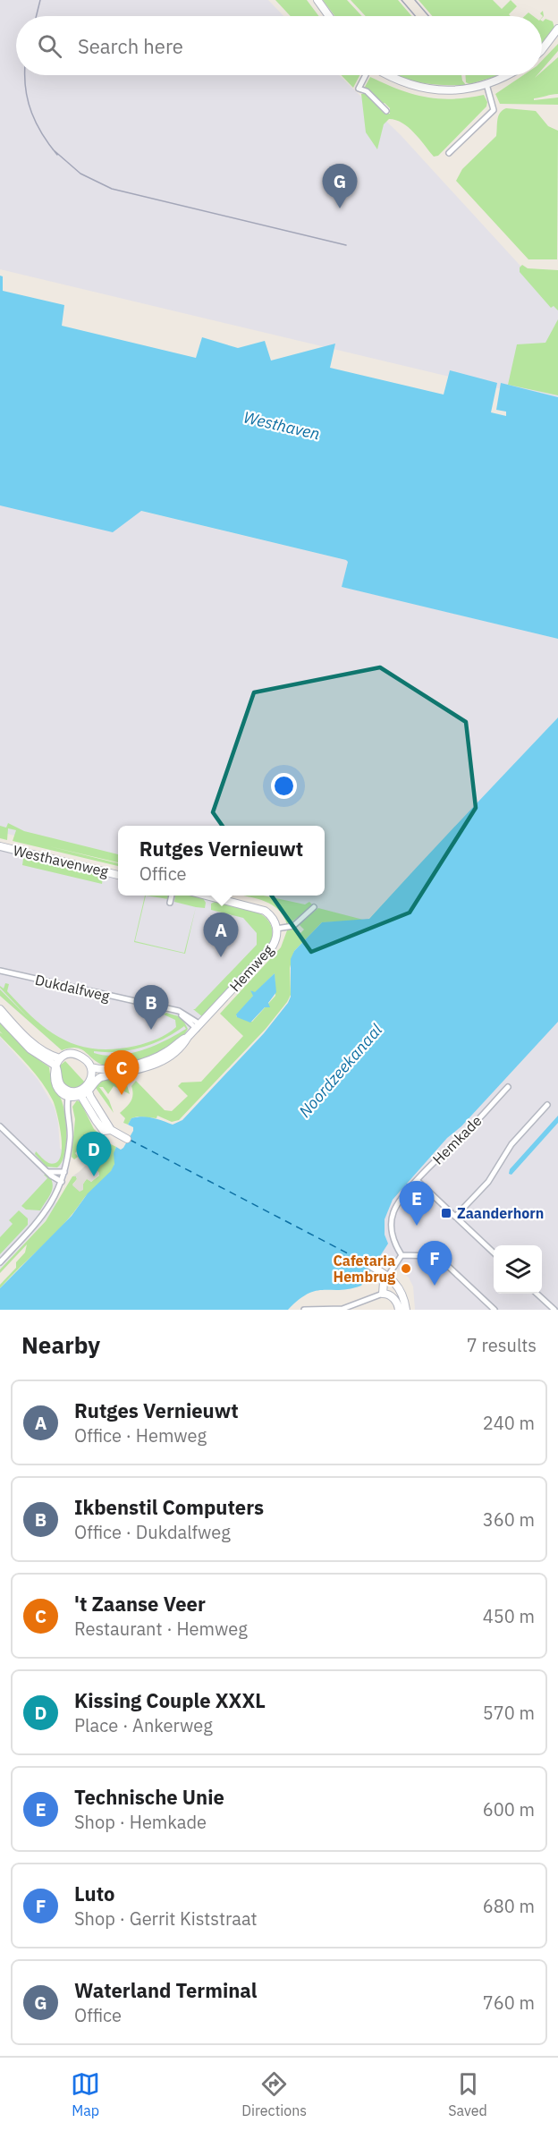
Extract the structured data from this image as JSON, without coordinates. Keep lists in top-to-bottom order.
{
  "streets": {
    "street": [
      "Westhavenweg",
      "Hemweg",
      "Dukdalfweg",
      "Hemkade"
    ]
  },
  "crossings": [
    ["Hemweg", "Dukdalfweg"]
  ],
  "water": ["Westhaven", "Noordzeekanaal"],
  "places": {
    "transit": ["Zaanderhorn"],
    "other": ["Cafetaria Hembrug"]
  },
  "page": {
    "search": "Search here",
    "pins": [
      "G",
      "A",
      "B",
      "C",
      "D",
      "E",
      "F"
    ],
    "popup": ["Rutges Vernieuwt", "Office"],
    "heading": ["Nearby", "7 results"],
    "list": [
      {
        "mark": "A",
        "name": "Rutges Vernieuwt",
        "note": "Office · Hemweg",
        "value": "240 m"
      },
      {
        "mark": "B",
        "name": "Ikbenstil Computers",
        "note": "Office · Dukdalfweg",
        "value": "360 m"
      },
      {
        "mark": "C",
        "name": "'t Zaanse Veer",
        "note": "Restaurant · Hemweg",
        "value": "450 m"
      },
      {
        "mark": "D",
        "name": "Kissing Couple XXXL",
        "note": "Place · Ankerweg",
        "value": "570 m"
      },
      {
        "mark": "E",
        "name": "Technische Unie",
        "note": "Shop · Hemkade",
        "value": "600 m"
      },
      {
        "mark": "F",
        "name": "Luto",
        "note": "Shop · Gerrit Kiststraat",
        "value": "680 m"
      },
      {
        "mark": "G",
        "name": "Waterland Terminal",
        "note": "Office",
        "value": "760 m"
      }
    ],
    "nav": ["Map", "Directions", "Saved"]
  }
}
